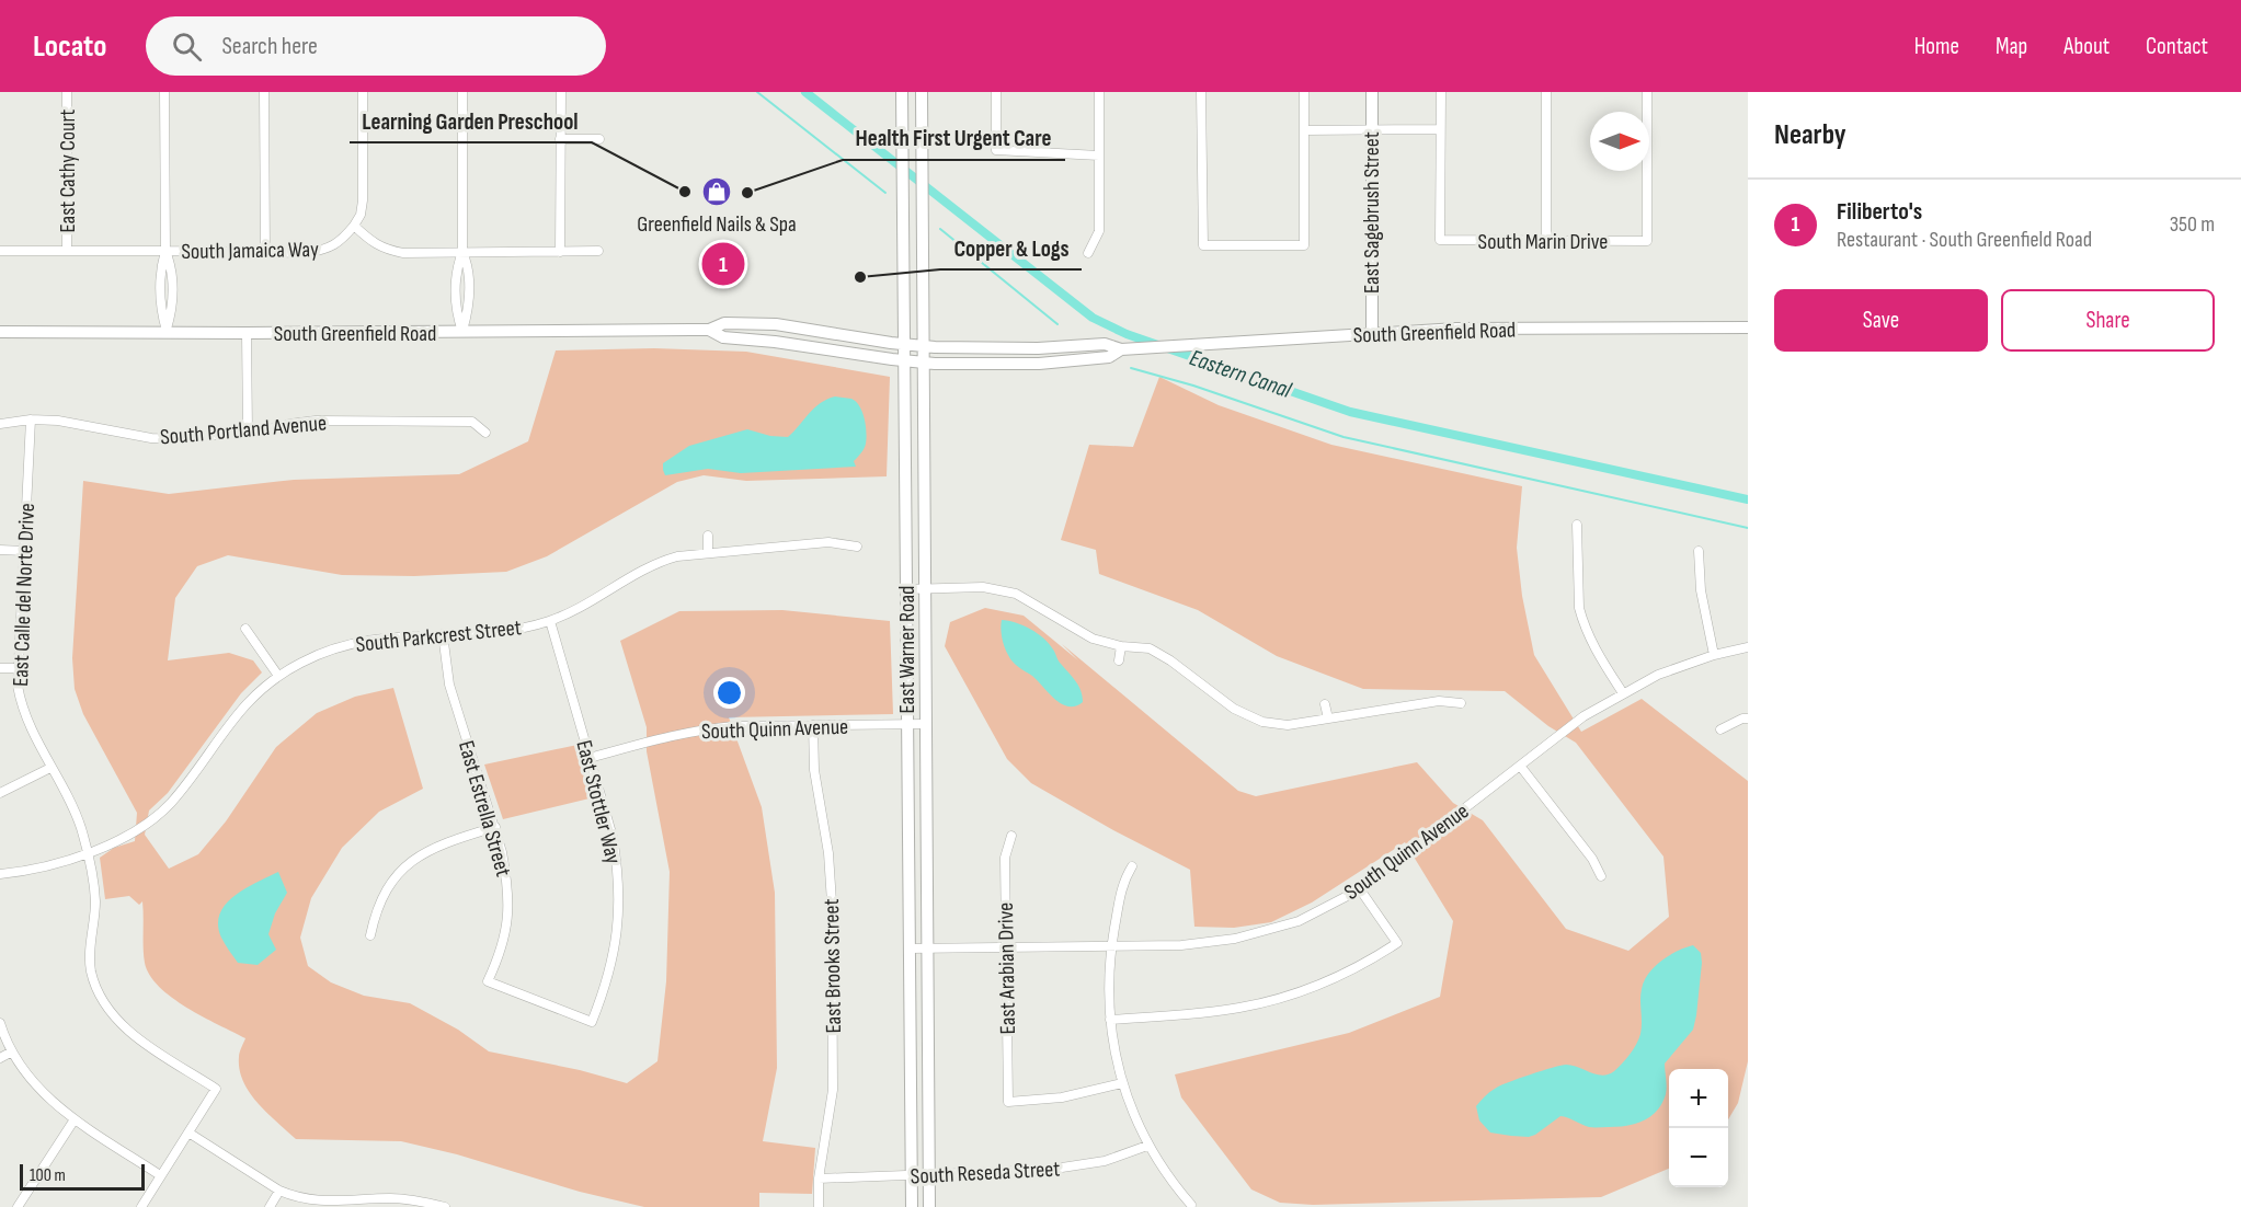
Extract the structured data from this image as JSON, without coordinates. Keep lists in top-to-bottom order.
{
  "streets": {
    "main road": ["East Sagebrush Street", "South Greenfield Road", "East Warner Road"],
    "street": [
      "East Cathy Court",
      "South Marin Drive",
      "South Jamaica Way",
      "South Portland Avenue",
      "East Calle del Norte Drive",
      "South Parkcrest Street",
      "South Quinn Avenue",
      "East Stottler Way",
      "East Estrella Street",
      "East Brooks Street",
      "East Arabian Drive",
      "South Reseda Street"
    ]
  },
  "crossings": [
    ["East Cathy Court", "South Jamaica Way"],
    ["East Sagebrush Street", "South Greenfield Road"],
    ["South Greenfield Road", "East Warner Road"],
    ["South Portland Avenue", "East Calle del Norte Drive"],
    ["East Calle del Norte Drive", "South Parkcrest Street"],
    ["South Parkcrest Street", "East Stottler Way"],
    ["South Parkcrest Street", "East Estrella Street"],
    ["East Warner Road", "South Quinn Avenue"],
    ["East Warner Road", "South Reseda Street"],
    ["South Quinn Avenue", "East Stottler Way"],
    ["South Quinn Avenue", "East Brooks Street"],
    ["South Quinn Avenue", "East Arabian Drive"],
    ["East Stottler Way", "East Estrella Street"],
    ["East Brooks Street", "South Reseda Street"]
  ],
  "water": ["Eastern Canal"],
  "places": {
    "other": ["Learning Garden Preschool", "Health First Urgent Care", "Copper & Logs"],
    "shop": ["Greenfield Nails & Spa"]
  },
  "scale_bar": "100 m",
  "north": "right",
  "page": {
    "header": "Locato",
    "search": "Search here",
    "nav": [
      "Home",
      "Map",
      "About",
      "Contact"
    ],
    "heading": "Nearby",
    "list": [
      {
        "mark": "1",
        "name": "Filiberto's",
        "note": "Restaurant · South Greenfield Road",
        "value": "350 m"
      }
    ],
    "pins": "1",
    "buttons": ["Save", "Share"],
    "map_buttons": ["+", "−"],
    "scale": "100 m"
  }
}
